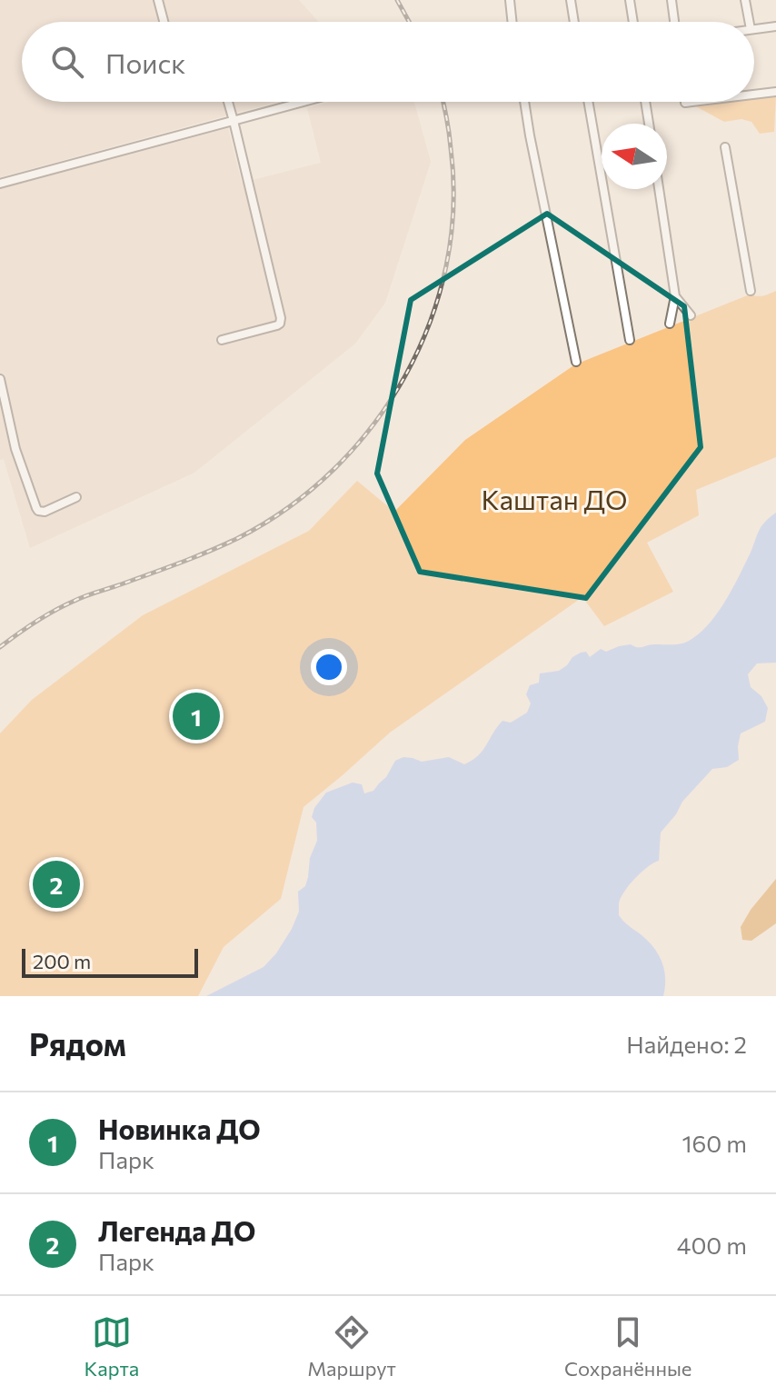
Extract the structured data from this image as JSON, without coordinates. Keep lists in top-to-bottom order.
{
  "parks": ["Каштан ДО"],
  "scale_bar": "200 m",
  "north": "left",
  "page": {
    "search": "Поиск",
    "pins": ["1", "2"],
    "scale": "200 m",
    "heading": ["Рядом", "Найдено: 2"],
    "list": [
      {
        "mark": "1",
        "name": "Новинка ДО",
        "note": "Парк",
        "value": "160 m"
      },
      {
        "mark": "2",
        "name": "Легенда ДО",
        "note": "Парк",
        "value": "400 m"
      }
    ],
    "nav": ["Карта", "Маршрут", "Сохранённые"]
  }
}
